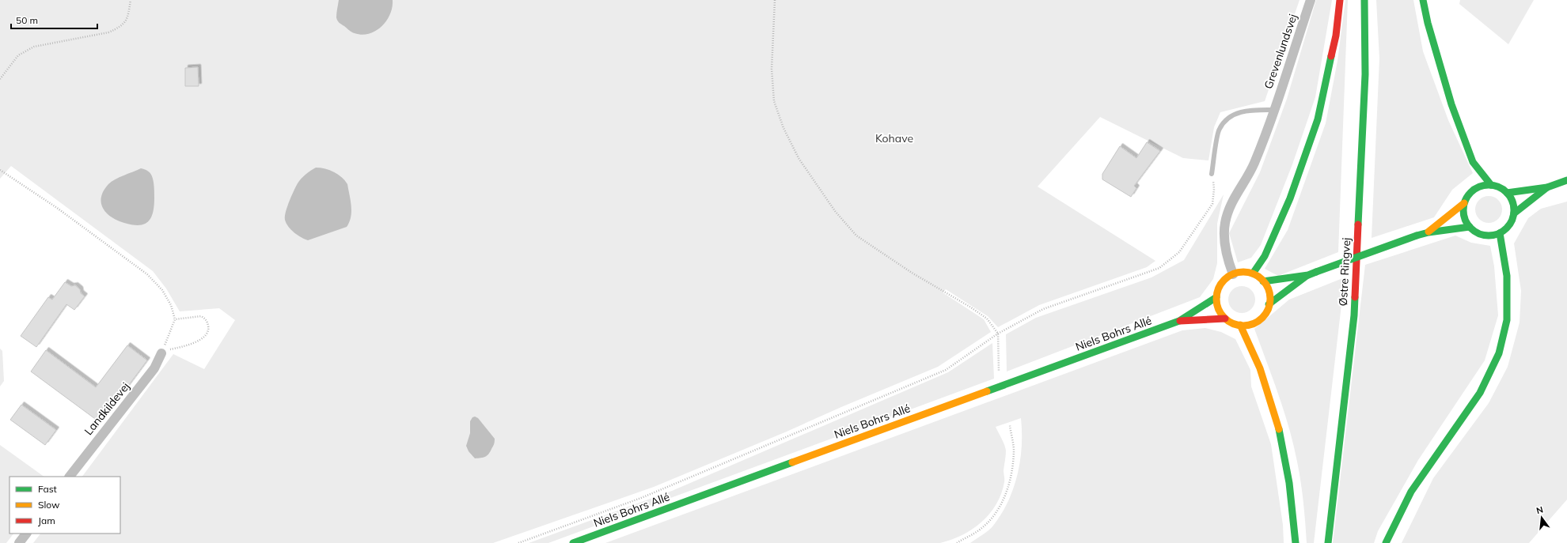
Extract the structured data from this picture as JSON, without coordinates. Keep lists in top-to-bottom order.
{
  "streets": {
    "street": [
      "Grevenlundsvej",
      "Østre Ringvej",
      "Niels Bohrs Allé",
      "Landkildevej"
    ]
  },
  "crossings": [
    ["Grevenlundsvej", "Niels Bohrs Allé"]
  ],
  "parks": ["Kohave"],
  "legend": ["Fast", "Slow", "Jam"],
  "scale_bar": "50 m",
  "north": "top"
}
